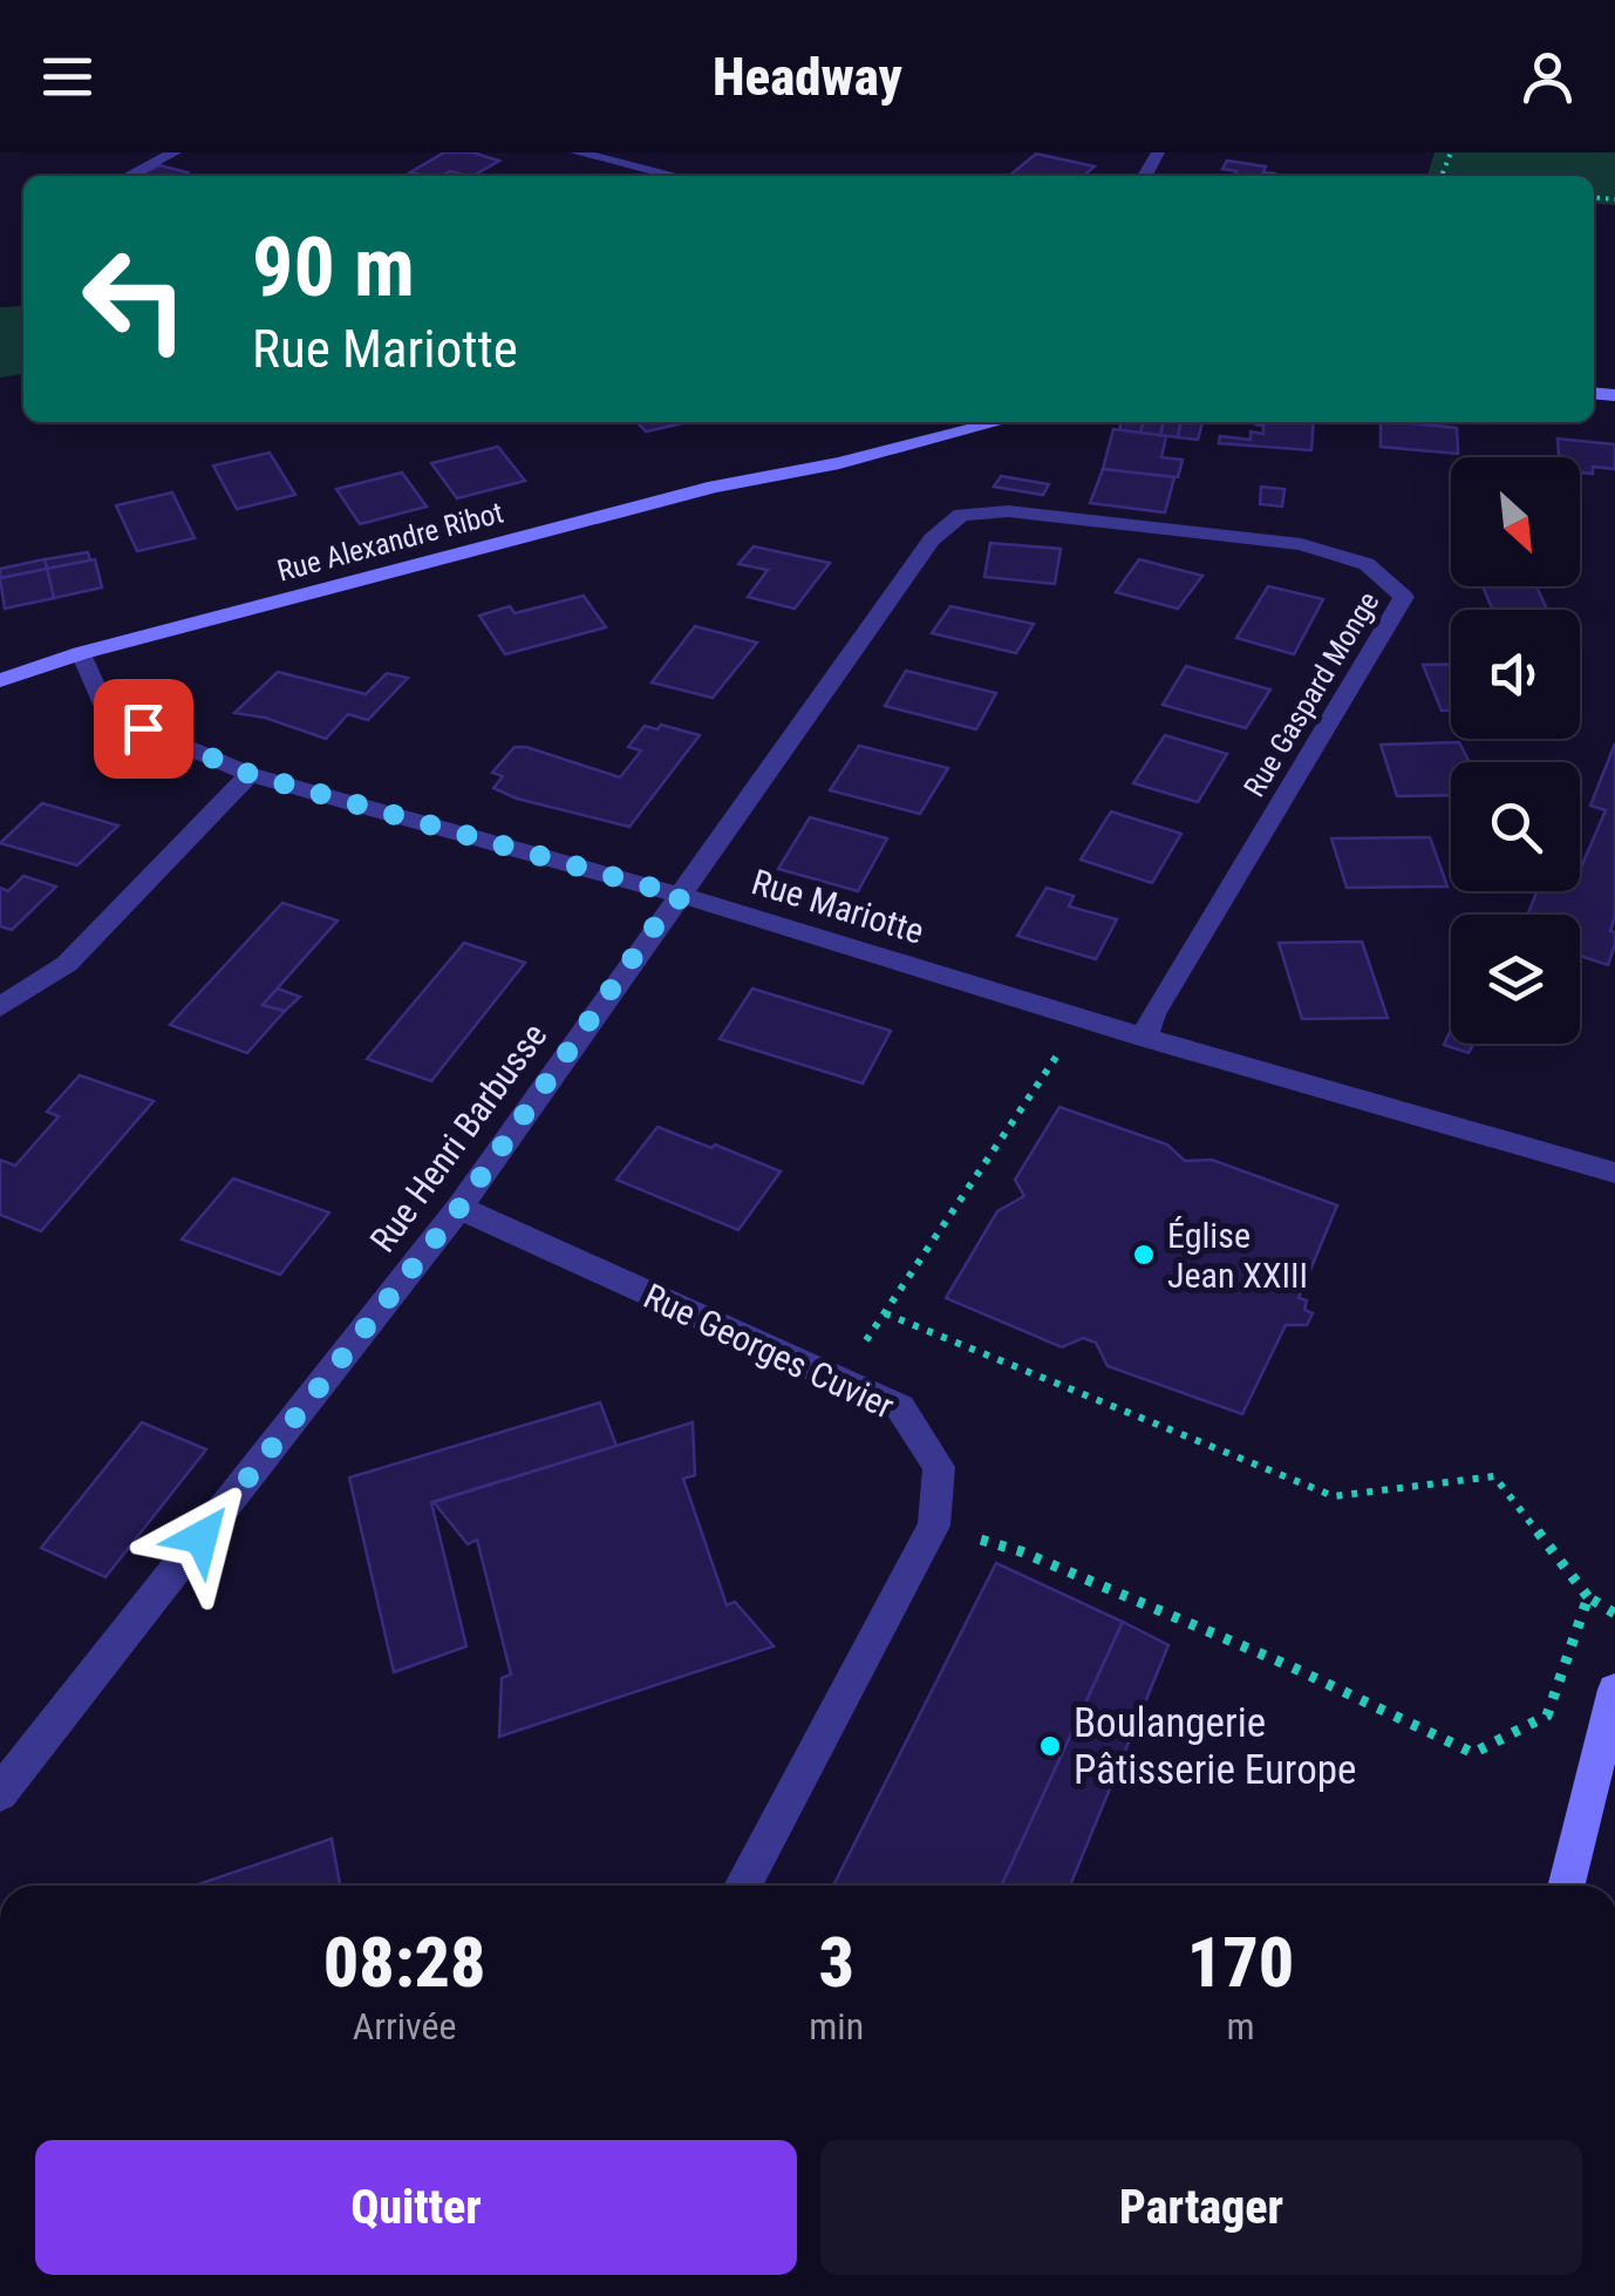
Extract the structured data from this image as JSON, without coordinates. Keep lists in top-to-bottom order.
{
  "streets": {
    "main road": ["Rue Alexandre Ribot"],
    "street": [
      "Rue Gaspard Monge",
      "Rue Mariotte",
      "Rue Henri Barbusse",
      "Rue Georges Cuvier"
    ]
  },
  "crossings": [
    ["Rue Alexandre Ribot", "Rue Mariotte"],
    ["Rue Gaspard Monge", "Rue Mariotte"],
    ["Rue Gaspard Monge", "Rue Henri Barbusse"],
    ["Rue Mariotte", "Rue Henri Barbusse"],
    ["Rue Henri Barbusse", "Rue Georges Cuvier"]
  ],
  "places": ["Église Jean XXIII", "Boulangerie Pâtisserie Europe"],
  "north": "bottom right",
  "page": {
    "header": "Headway",
    "turn": ["90 m", "Rue Mariotte"],
    "eta": [
      "08:28",
      "Arrivée",
      "3",
      "min",
      "170",
      "m"
    ],
    "buttons": ["Quitter", "Partager"]
  }
}
